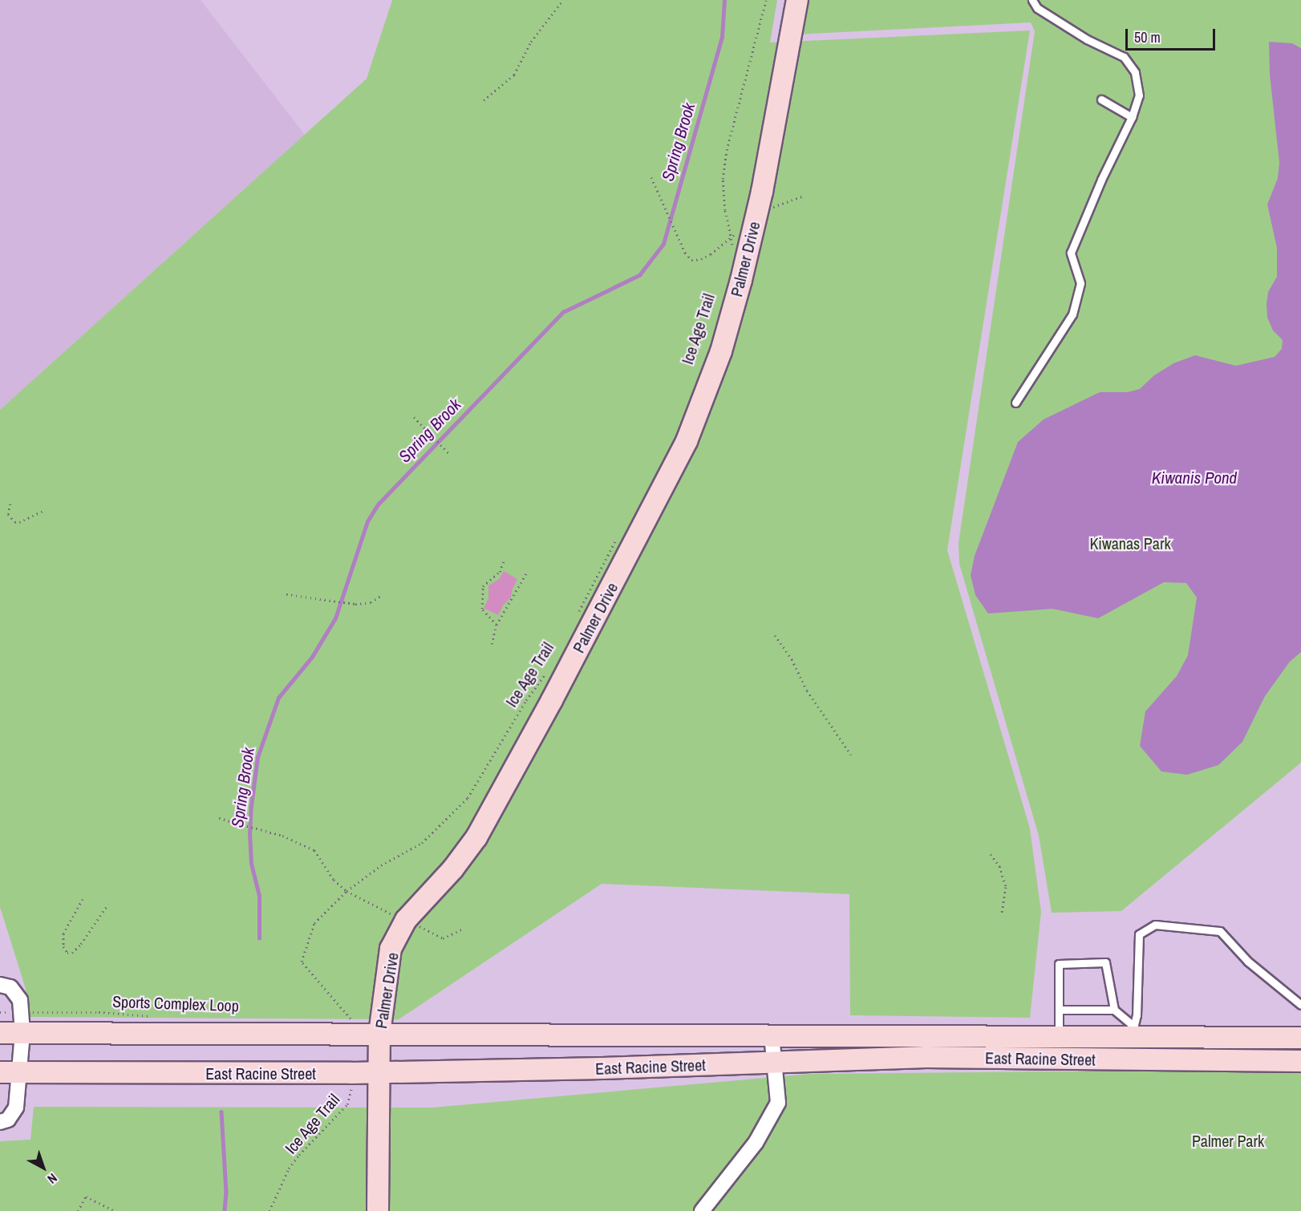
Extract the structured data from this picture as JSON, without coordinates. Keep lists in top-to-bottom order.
{
  "streets": {
    "main road": ["Palmer Drive", "East Racine Street"],
    "path": ["Ice Age Trail", "Sports Complex Loop"]
  },
  "crossings": [
    ["Palmer Drive", "East Racine Street"],
    ["Ice Age Trail", "East Racine Street"]
  ],
  "water": ["Spring Brook", "Kiwanis Pond"],
  "parks": ["Kiwanas Park", "Palmer Park"],
  "scale_bar": "50 m",
  "north": "bottom right"
}
